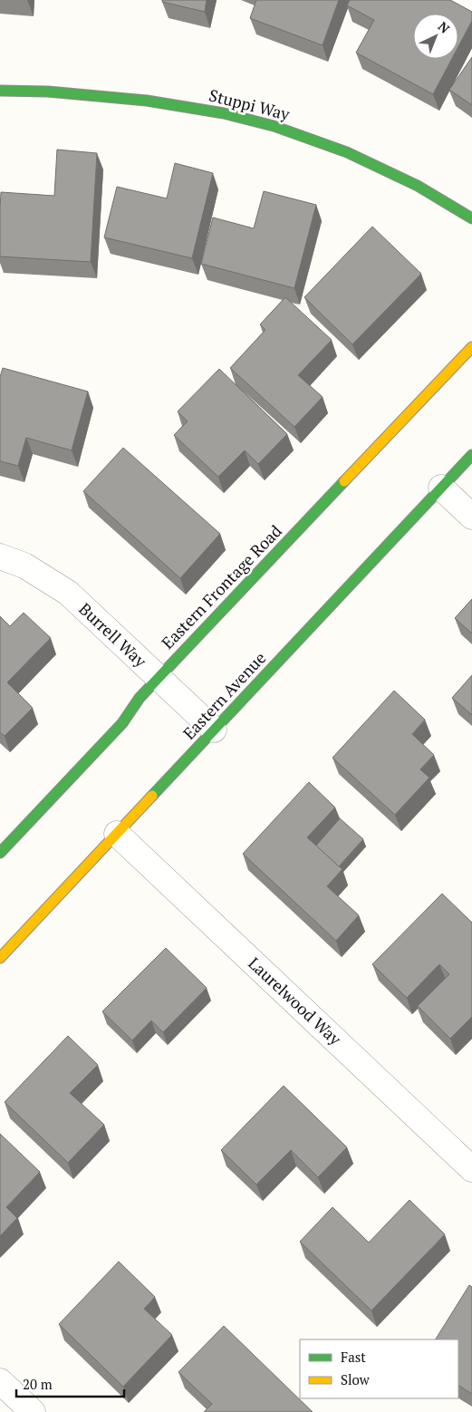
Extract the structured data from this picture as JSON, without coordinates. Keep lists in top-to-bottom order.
{
  "streets": {
    "street": [
      "Stuppi Way",
      "Eastern Frontage Road",
      "Burrell Way",
      "Eastern Avenue",
      "Laurelwood Way"
    ]
  },
  "crossings": [
    ["Eastern Frontage Road", "Burrell Way"],
    ["Burrell Way", "Eastern Avenue"],
    ["Eastern Avenue", "Laurelwood Way"]
  ],
  "legend": ["Fast", "Slow"],
  "scale_bar": "20 m",
  "north": "top right"
}
